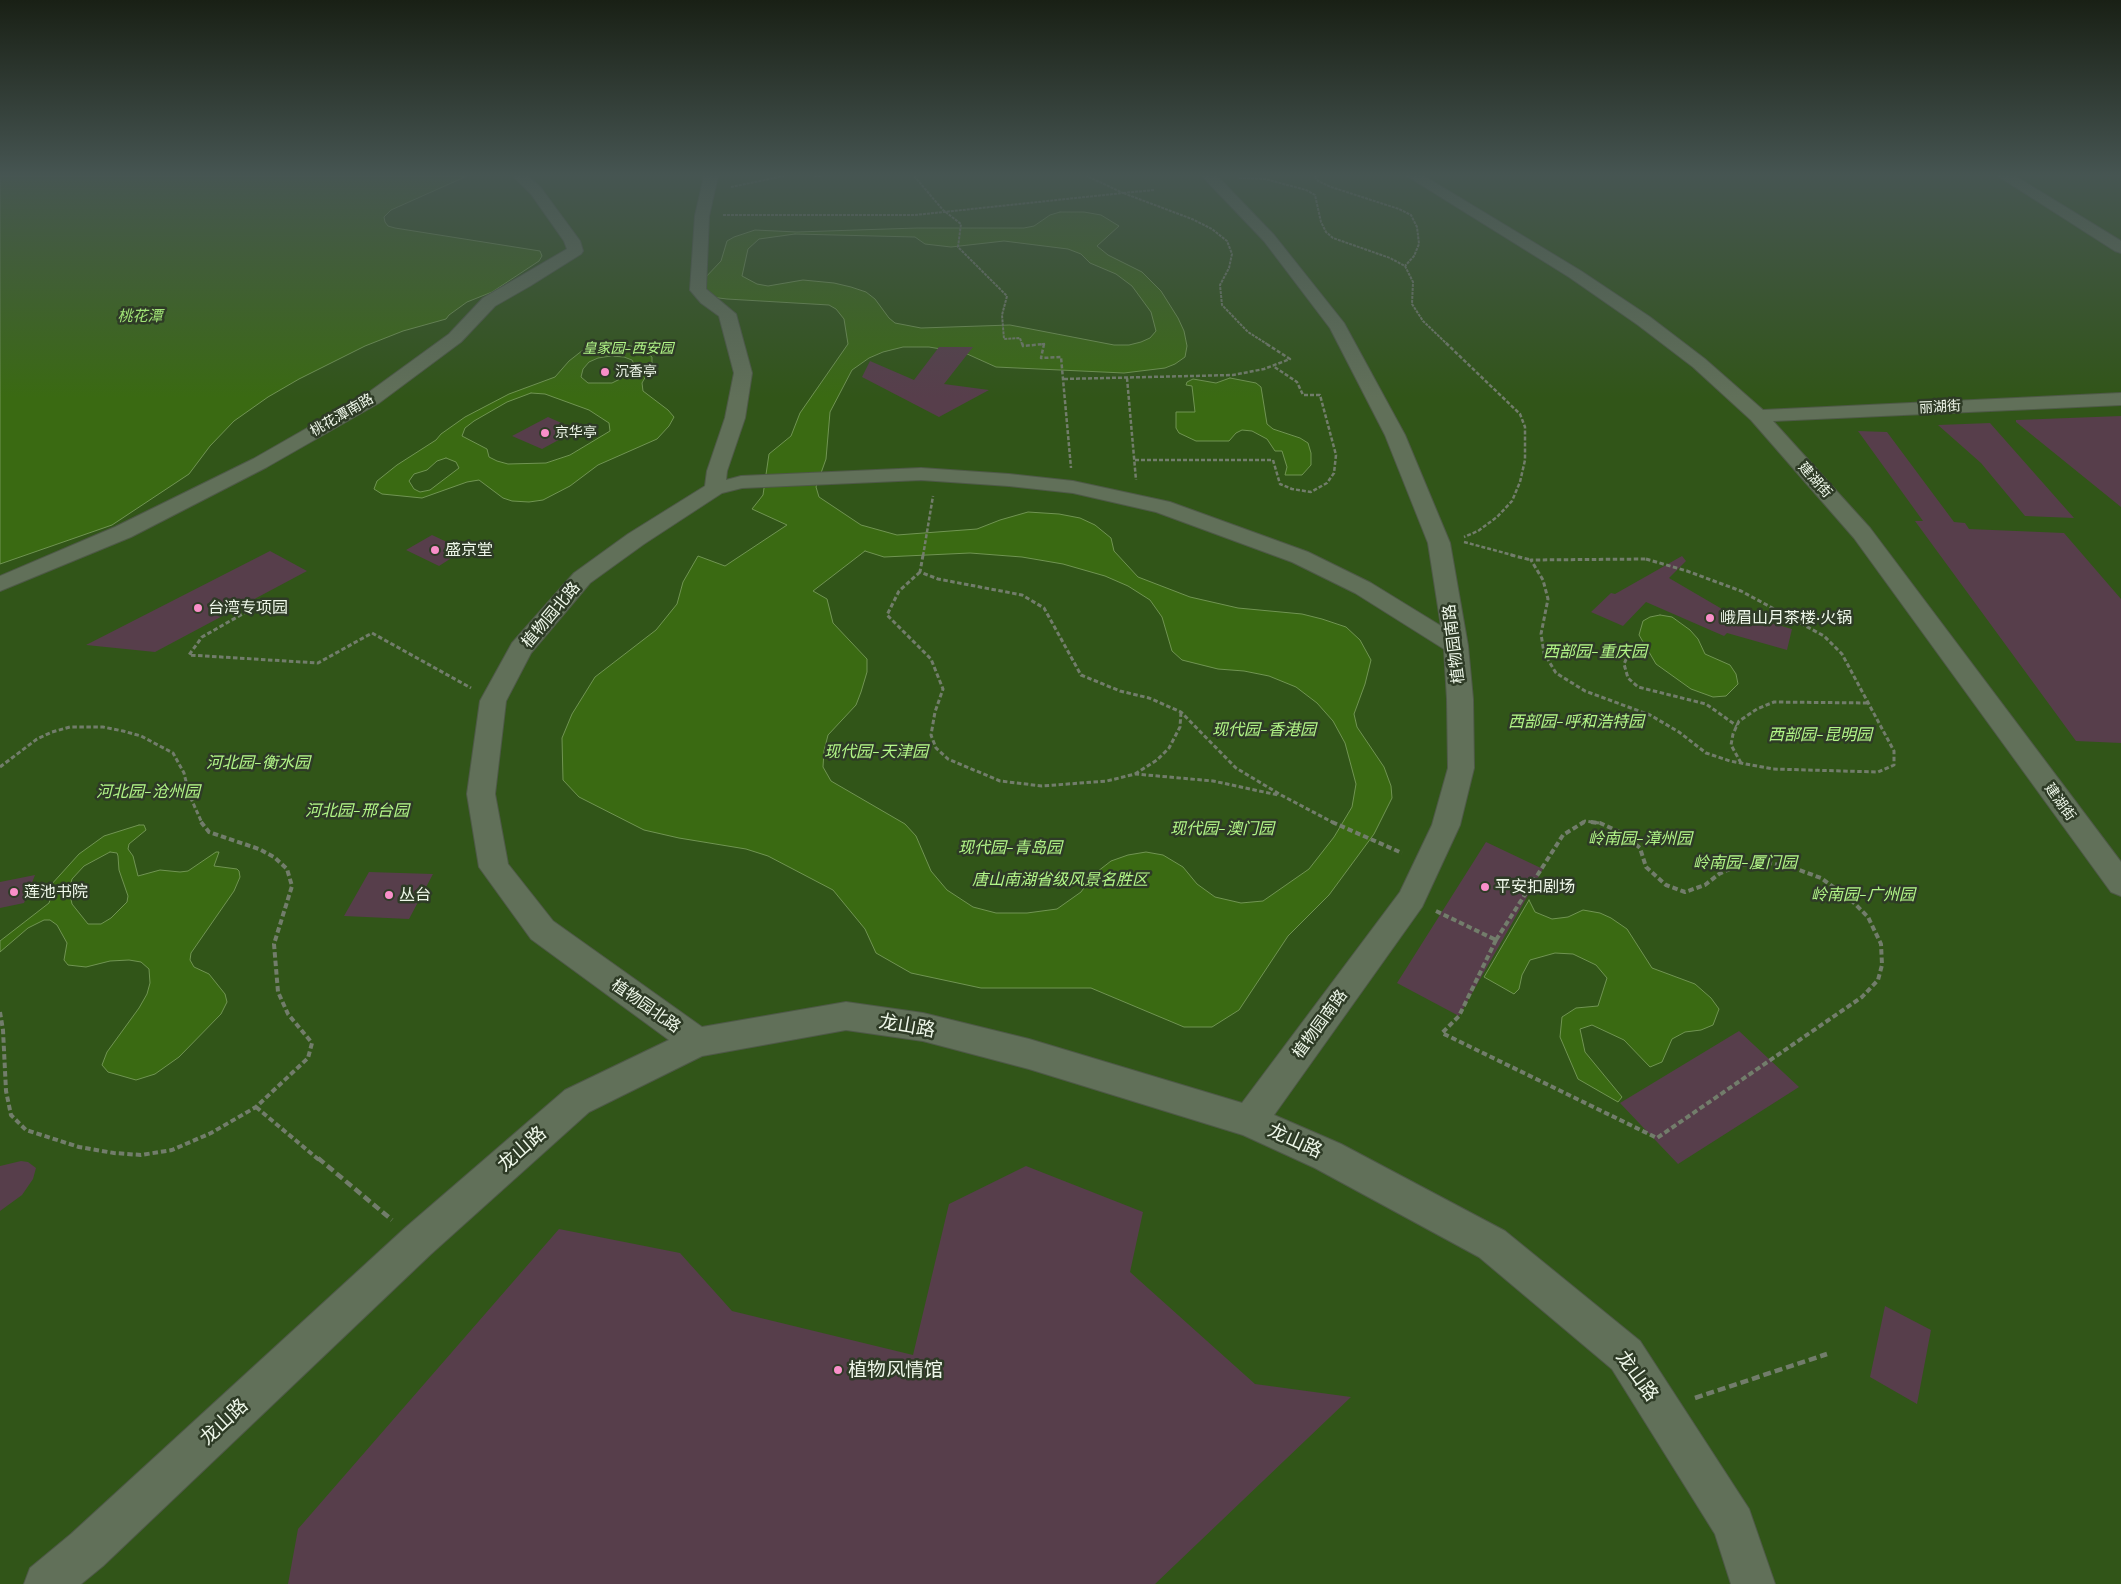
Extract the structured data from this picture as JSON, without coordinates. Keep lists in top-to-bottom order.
{
  "streets": {
    "street": [
      "丽湖街",
      "桃花潭南路",
      "建湖街",
      "植物园北路",
      "植物园南路",
      "龙山路"
    ]
  },
  "crossings": [
    ["丽湖街", "建湖街"],
    ["植物园北路", "植物园南路"],
    ["植物园北路", "龙山路"],
    ["植物园南路", "龙山路"]
  ],
  "water": ["桃花潭"],
  "parks": [
    "皇家园-西安园",
    "西部园-重庆园",
    "西部园-呼和浩特园",
    "现代园-香港园",
    "西部园-昆明园",
    "现代园-天津园",
    "河北园-衡水园",
    "河北园-沧州园",
    "河北园-邢台园",
    "现代园-澳门园",
    "岭南园-漳州园",
    "现代园-青岛园",
    "岭南园-厦门园",
    "唐山南湖省级风景名胜区",
    "岭南园-广州园"
  ],
  "places": [
    "沉香亭",
    "京华亭",
    "盛京堂",
    "台湾专项园",
    "峨眉山月茶楼·火锅",
    "平安扣剧场",
    "莲池书院",
    "丛台",
    "植物风情馆"
  ]
}
